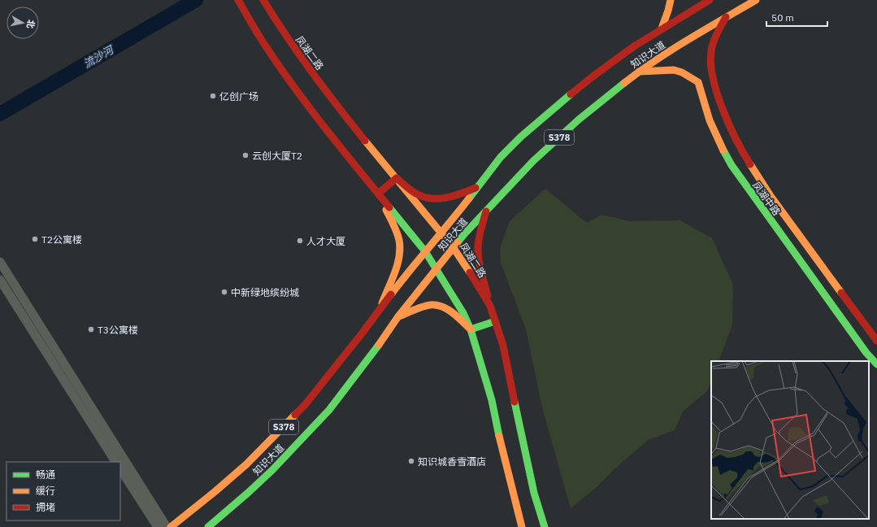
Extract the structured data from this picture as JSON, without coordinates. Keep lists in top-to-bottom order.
{
  "streets": {
    "street": [
      "凤湖二路",
      "知识大道",
      "S378",
      "凤湖中路"
    ]
  },
  "crossings": [
    ["凤湖二路", "知识大道"],
    ["知识大道", "凤湖中路"]
  ],
  "water": ["流沙河"],
  "places": [
    "亿创广场",
    "云创大厦T2",
    "T2公寓楼",
    "人才大厦",
    "中新绿地缤纷城",
    "T3公寓楼",
    "知识城香雪酒店"
  ],
  "legend": ["畅通", "缓行", "拥堵"],
  "scale_bar": "50 m",
  "north": "right"
}
